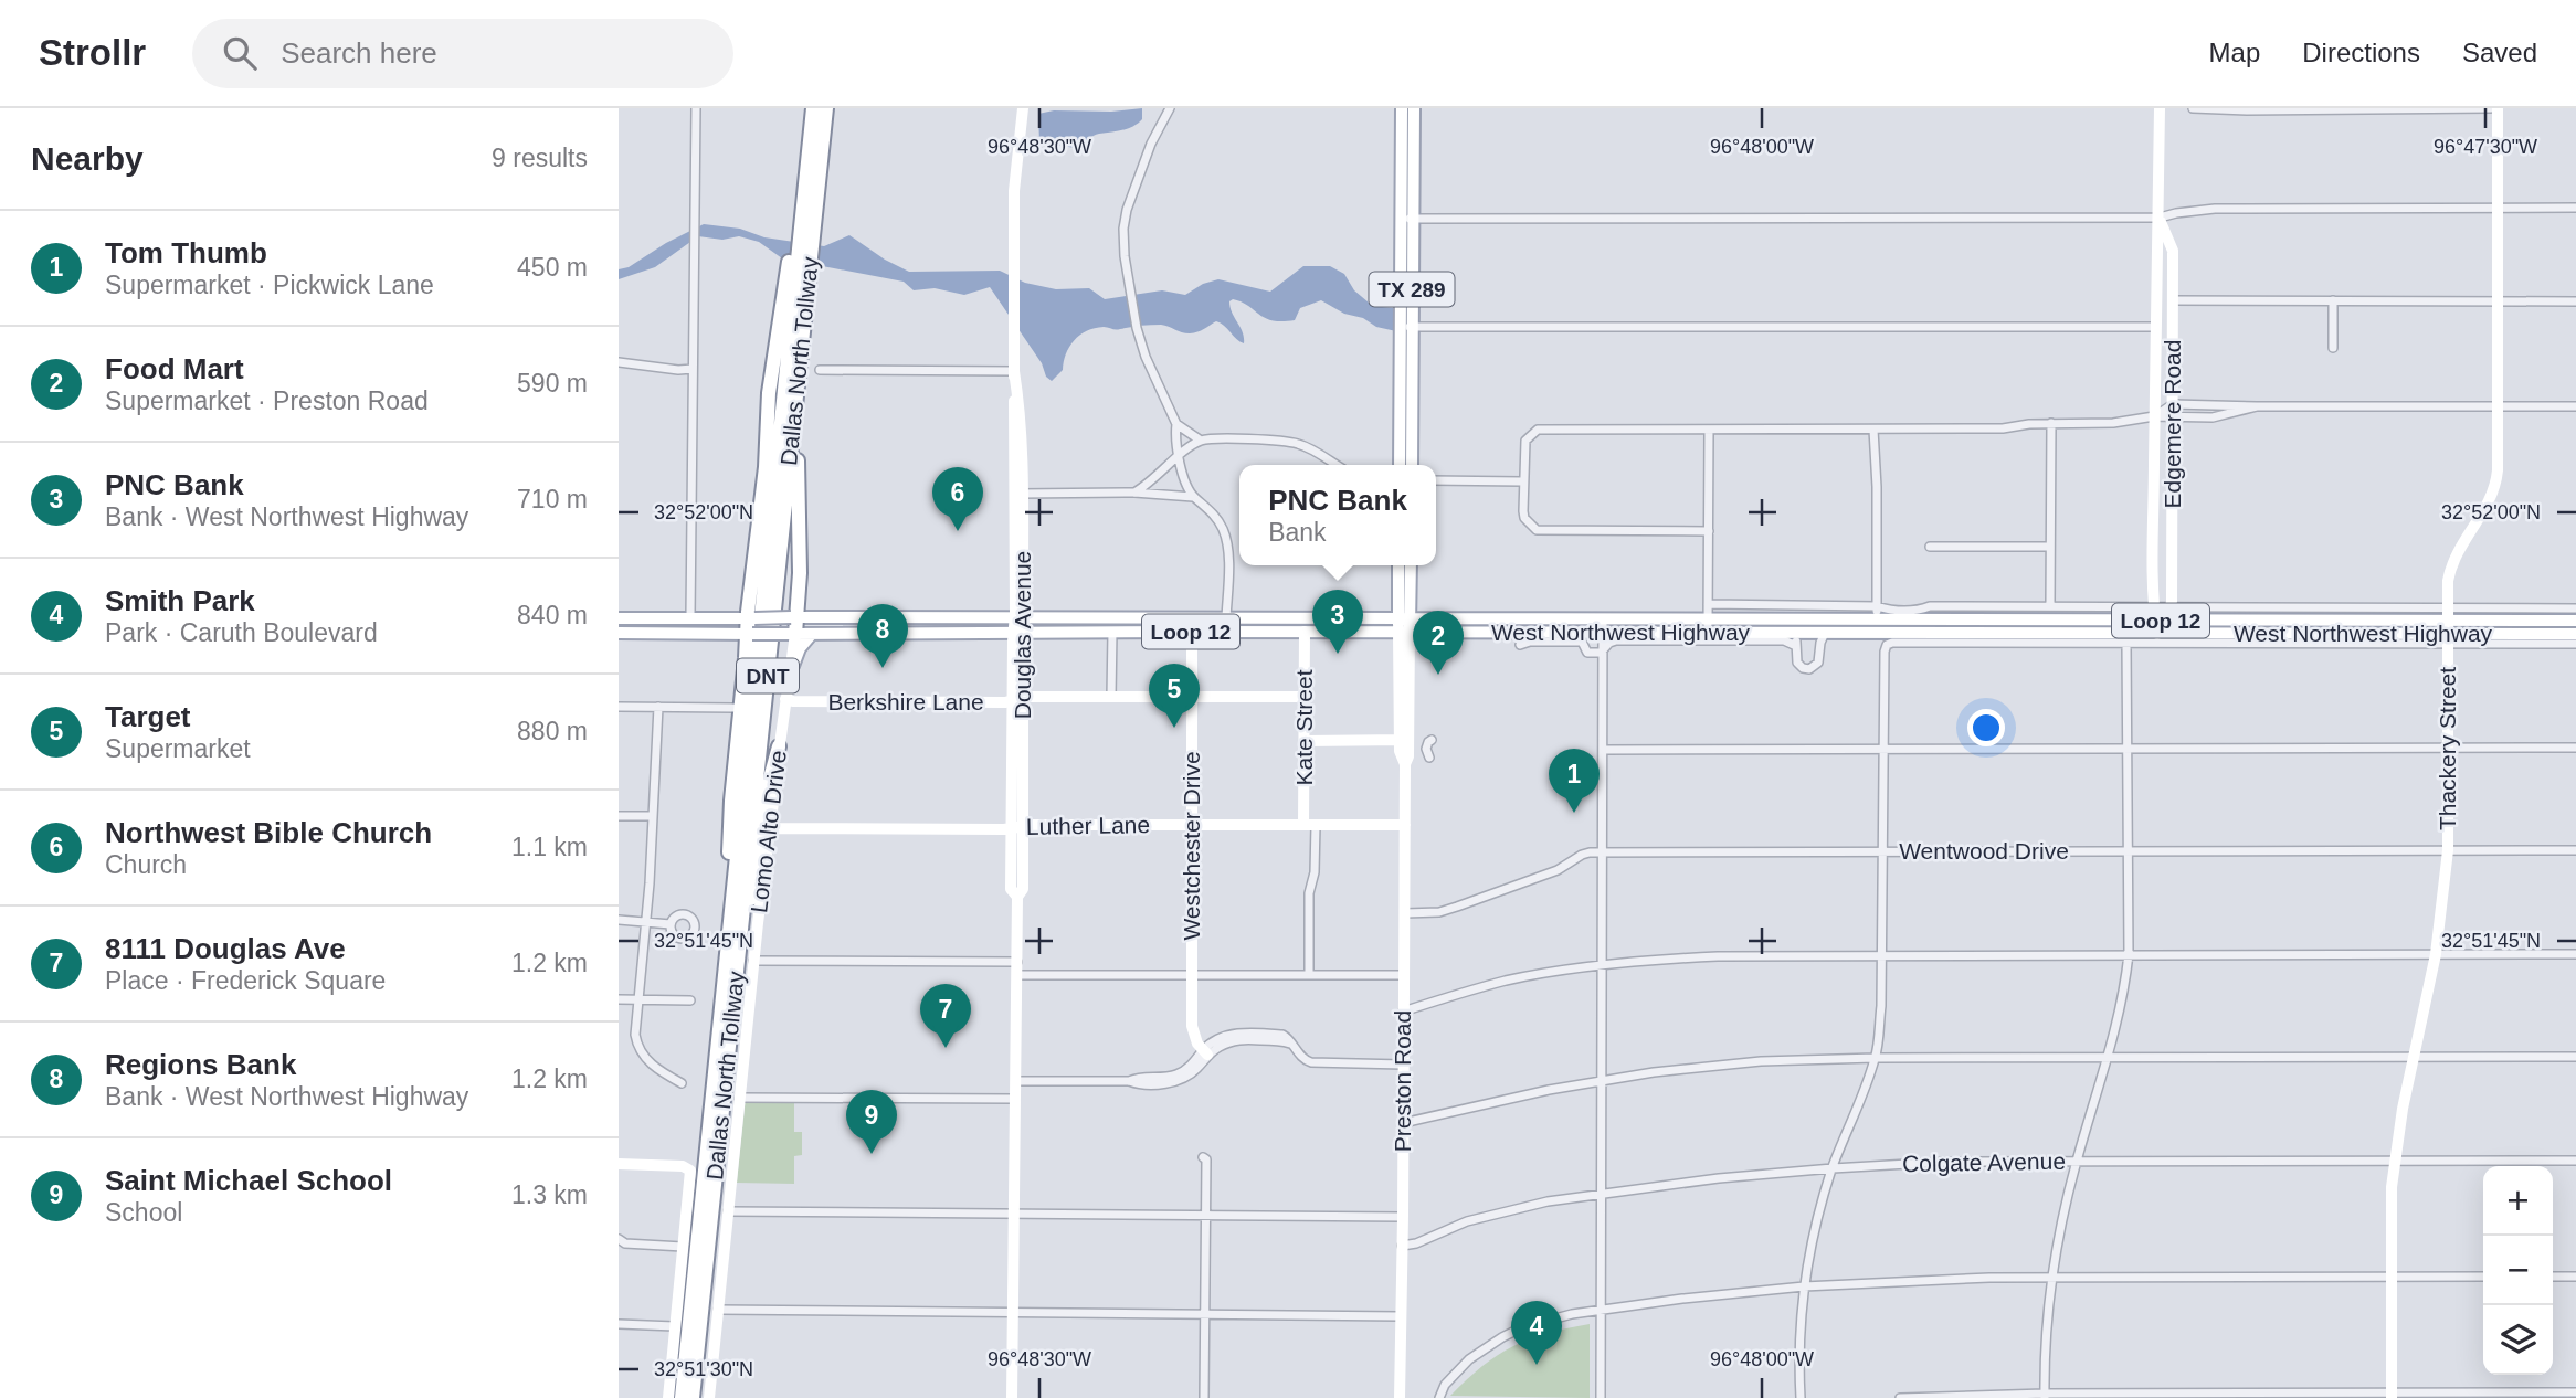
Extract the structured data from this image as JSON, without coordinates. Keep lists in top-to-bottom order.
{
  "streets": {
    "highway": ["Dallas North Tollway", "DNT"],
    "main road": [
      "TX 289",
      "Loop 12",
      "West Northwest Highway",
      "Preston Road"
    ],
    "street": [
      "Edgemere Road",
      "Douglas Avenue",
      "Berkshire Lane",
      "Kate Street",
      "Thackery Street",
      "Luther Lane",
      "Lomo Alto Drive",
      "Westchester Drive",
      "Wentwood Drive",
      "Colgate Avenue"
    ]
  },
  "crossings": [
    ["Edgemere Road", "West Northwest Highway"],
    ["West Northwest Highway", "Douglas Avenue"],
    ["West Northwest Highway", "Kate Street"],
    ["West Northwest Highway", "Thackery Street"],
    ["West Northwest Highway", "Lomo Alto Drive"],
    ["West Northwest Highway", "Westchester Drive"],
    ["West Northwest Highway", "Preston Road"],
    ["Douglas Avenue", "Berkshire Lane"],
    ["Douglas Avenue", "Luther Lane"],
    ["Berkshire Lane", "Kate Street"],
    ["Berkshire Lane", "Lomo Alto Drive"],
    ["Berkshire Lane", "Westchester Drive"],
    ["Kate Street", "Luther Lane"],
    ["Thackery Street", "Wentwood Drive"],
    ["Thackery Street", "Colgate Avenue"],
    ["Luther Lane", "Lomo Alto Drive"],
    ["Luther Lane", "Westchester Drive"],
    ["Luther Lane", "Preston Road"],
    ["Wentwood Drive", "Preston Road"],
    ["Preston Road", "Colgate Avenue"]
  ],
  "page": {
    "header": "Strollr",
    "search": "Search here",
    "nav": ["Map", "Directions", "Saved"],
    "heading": ["Nearby", "9 results"],
    "list": [
      {
        "mark": "1",
        "name": "Tom Thumb",
        "note": "Supermarket · Pickwick Lane",
        "value": "450 m"
      },
      {
        "mark": "2",
        "name": "Food Mart",
        "note": "Supermarket · Preston Road",
        "value": "590 m"
      },
      {
        "mark": "3",
        "name": "PNC Bank",
        "note": "Bank · West Northwest Highway",
        "value": "710 m"
      },
      {
        "mark": "4",
        "name": "Smith Park",
        "note": "Park · Caruth Boulevard",
        "value": "840 m"
      },
      {
        "mark": "5",
        "name": "Target",
        "note": "Supermarket",
        "value": "880 m"
      },
      {
        "mark": "6",
        "name": "Northwest Bible Church",
        "note": "Church",
        "value": "1.1 km"
      },
      {
        "mark": "7",
        "name": "8111 Douglas Ave",
        "note": "Place · Frederick Square",
        "value": "1.2 km"
      },
      {
        "mark": "8",
        "name": "Regions Bank",
        "note": "Bank · West Northwest Highway",
        "value": "1.2 km"
      },
      {
        "mark": "9",
        "name": "Saint Michael School",
        "note": "School",
        "value": "1.3 km"
      }
    ],
    "popup": ["PNC Bank", "Bank"],
    "pins": [
      "6",
      "3",
      "8",
      "2",
      "5",
      "1",
      "7",
      "9",
      "4"
    ],
    "map_buttons": ["+", "−"]
  },
  "coordinates": [
    "96°48'30\"W",
    "96°48'00\"W",
    "96°47'30\"W",
    "32°52'00\"N",
    "32°51'45\"N",
    "32°51'30\"N"
  ]
}
